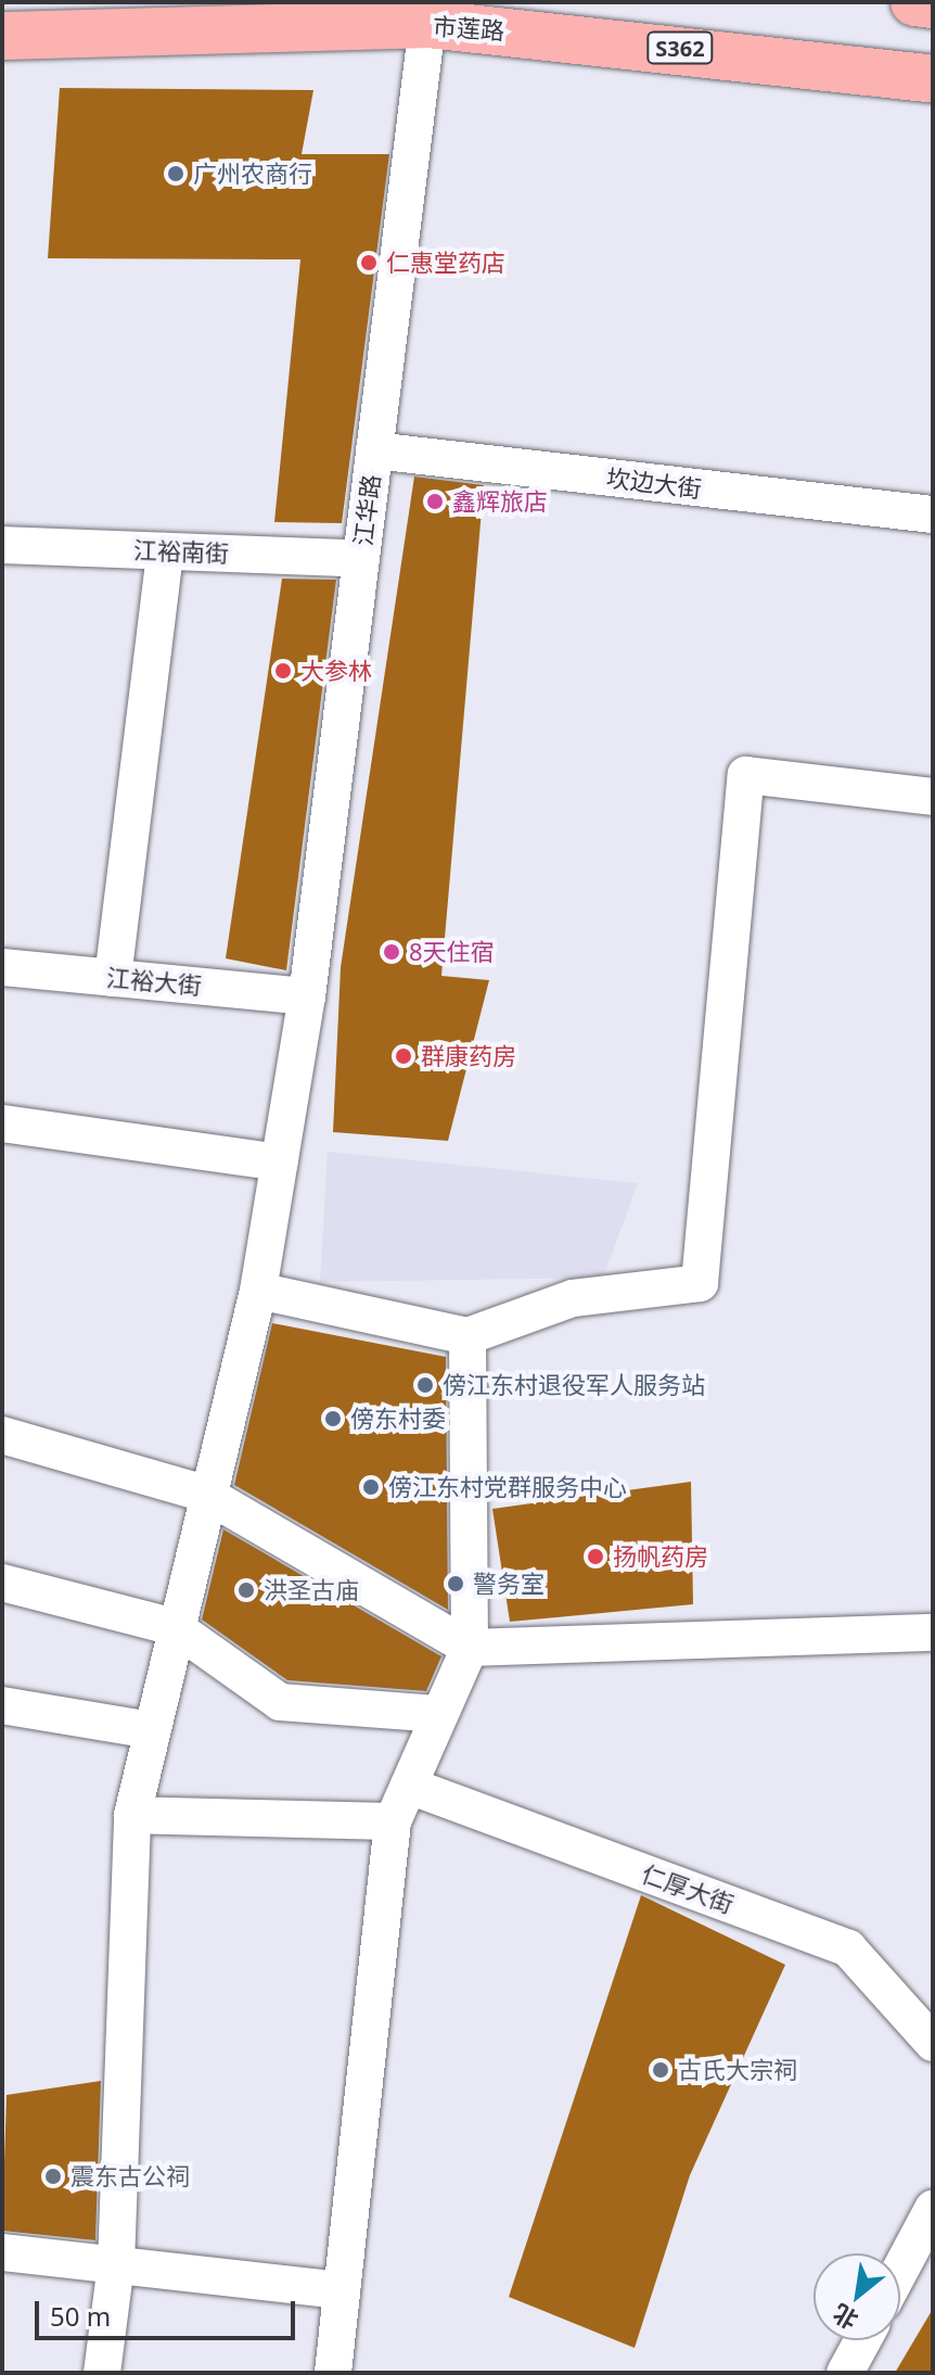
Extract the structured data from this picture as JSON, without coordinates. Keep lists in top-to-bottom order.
{
  "streets": {
    "main road": ["市莲路", "S362"],
    "street": [
      "坎边大街",
      "江华路",
      "江裕南街",
      "江裕大街",
      "仁厚大街"
    ]
  },
  "crossings": [
    ["市莲路", "江华路"],
    ["坎边大街", "江华路"],
    ["江华路", "江裕南街"],
    ["江华路", "江裕大街"]
  ],
  "places": [
    "广州农商行",
    "仁惠堂药店",
    "鑫辉旅店",
    "大参林",
    "8天住宿",
    "群康药房",
    "傍江东村退役军人服务站",
    "傍东村委",
    "傍江东村党群服务中心",
    "扬帆药房",
    "警务室",
    "洪圣古庙",
    "古氏大宗祠",
    "震东古公祠"
  ],
  "scale_bar": "50 m",
  "north": "bottom left"
}
